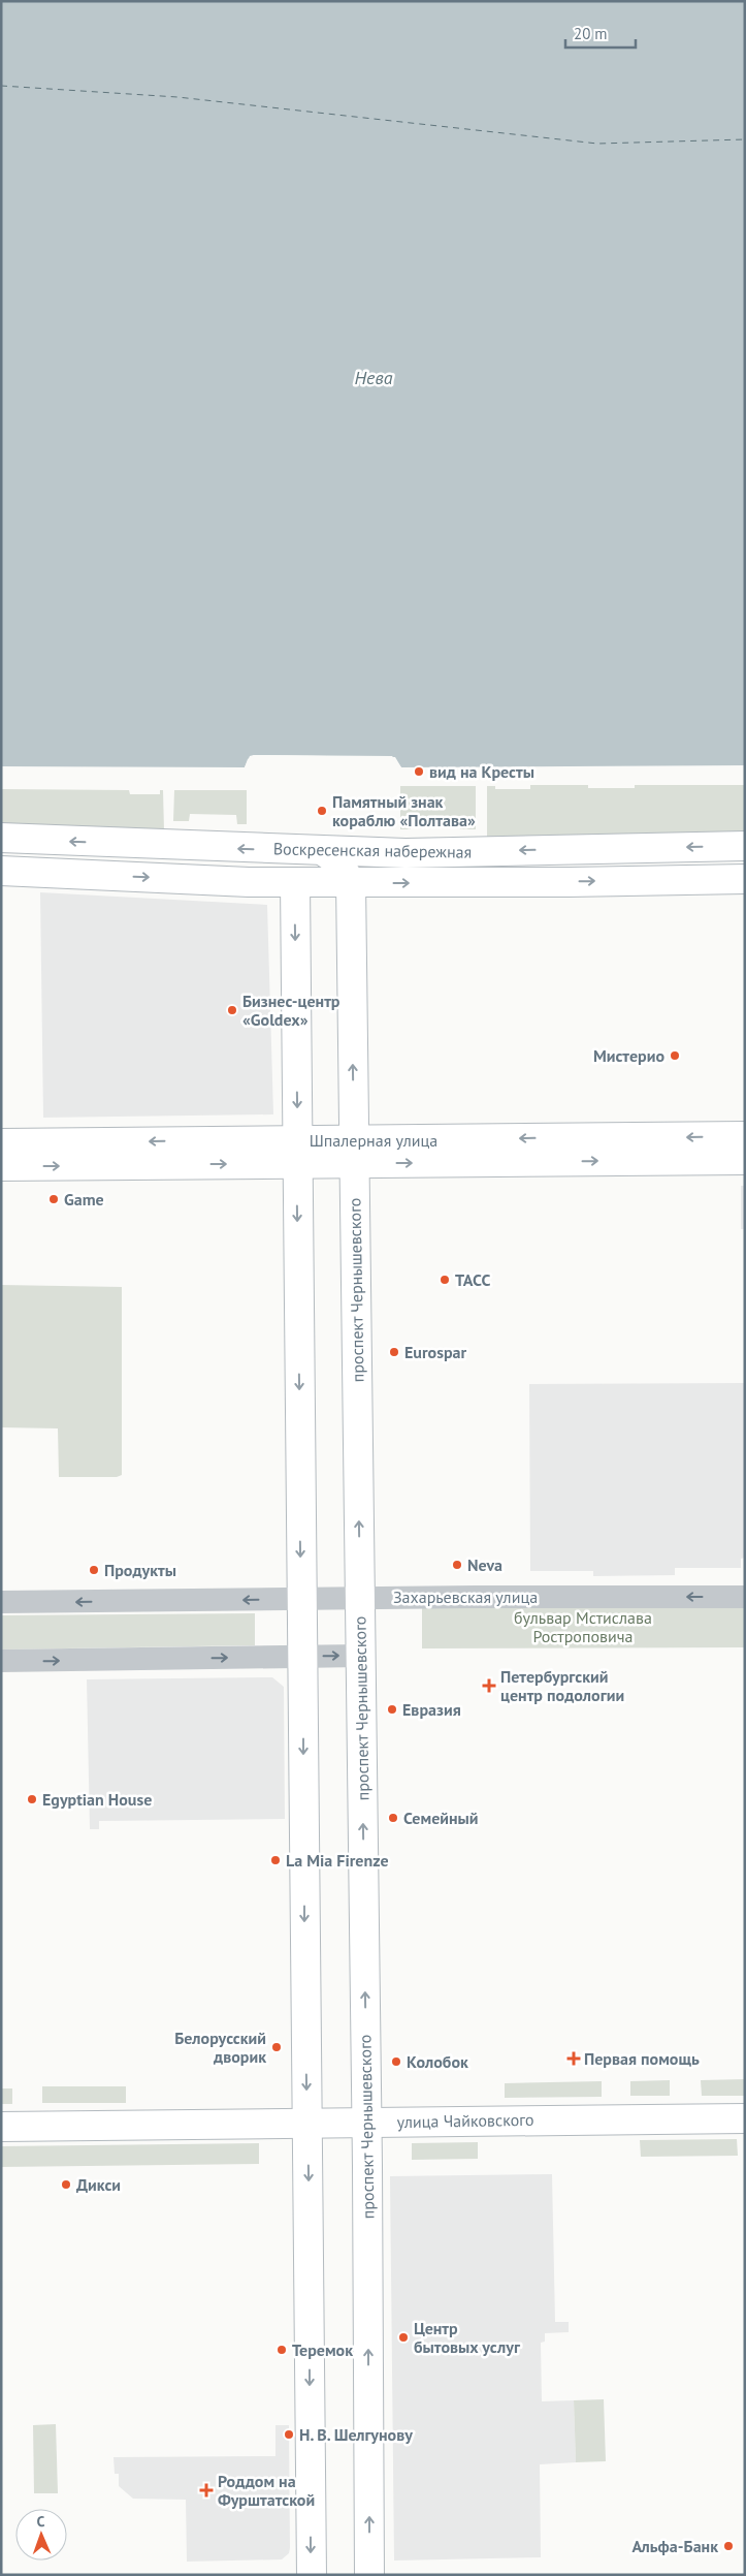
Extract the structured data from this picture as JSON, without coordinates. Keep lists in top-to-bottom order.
{
  "streets": {
    "street": [
      "Воскресенская набережная",
      "Шпалерная улица",
      "проспект Чернышевского",
      "Захарьевская улица",
      "улица Чайковского"
    ]
  },
  "crossings": [
    ["Воскресенская набережная", "проспект Чернышевского"],
    ["Шпалерная улица", "проспект Чернышевского"],
    ["проспект Чернышевского", "Захарьевская улица"],
    ["проспект Чернышевского", "улица Чайковского"]
  ],
  "water": ["Нева"],
  "parks": ["бульвар Мстислава Ростроповича"],
  "places": {
    "other": [
      "вид на Кресты",
      "Памятный знак кораблю «Полтава»",
      "Бизнес-центр «Goldex»",
      "Мистерио",
      "Game",
      "ТАСС",
      "Eurospar",
      "Neva",
      "Продукты",
      "Евразия",
      "Egyptian House",
      "Семейный",
      "La Mia Firenze",
      "Белорусский дворик",
      "Колобок",
      "Дикси",
      "Центр бытовых услуг",
      "Теремок",
      "Н. В. Шелгунову",
      "Альфа-Банк"
    ],
    "health": ["Петербургский центр подологии", "Первая помощь", "Роддом на Фурштатской"]
  },
  "scale_bar": "20 m",
  "north": "top"
}
